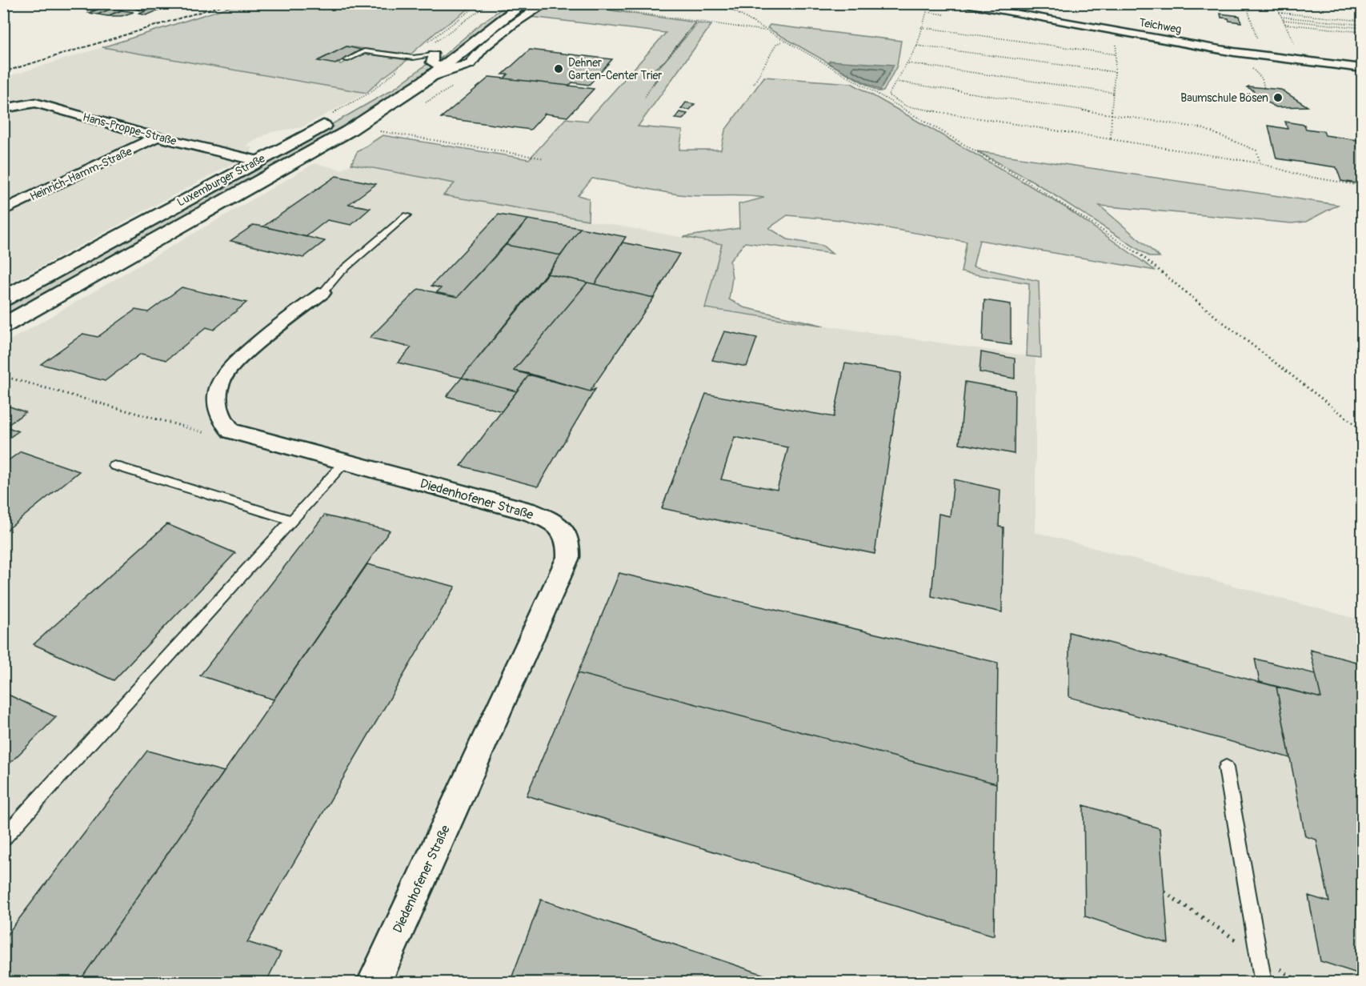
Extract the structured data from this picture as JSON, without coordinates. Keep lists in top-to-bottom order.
{
  "streets": {
    "main road": ["Luxemburger Straße"],
    "street": [
      "Teichweg",
      "Hans-Proppe-Straße",
      "Heinrich-Hamm-Straße",
      "Diedenhofener Straße"
    ]
  },
  "crossings": [
    ["Hans-Proppe-Straße", "Heinrich-Hamm-Straße"],
    ["Hans-Proppe-Straße", "Luxemburger Straße"]
  ],
  "places": ["Dehner Garten-Center Trier", "Baumschule Bösen"]
}
